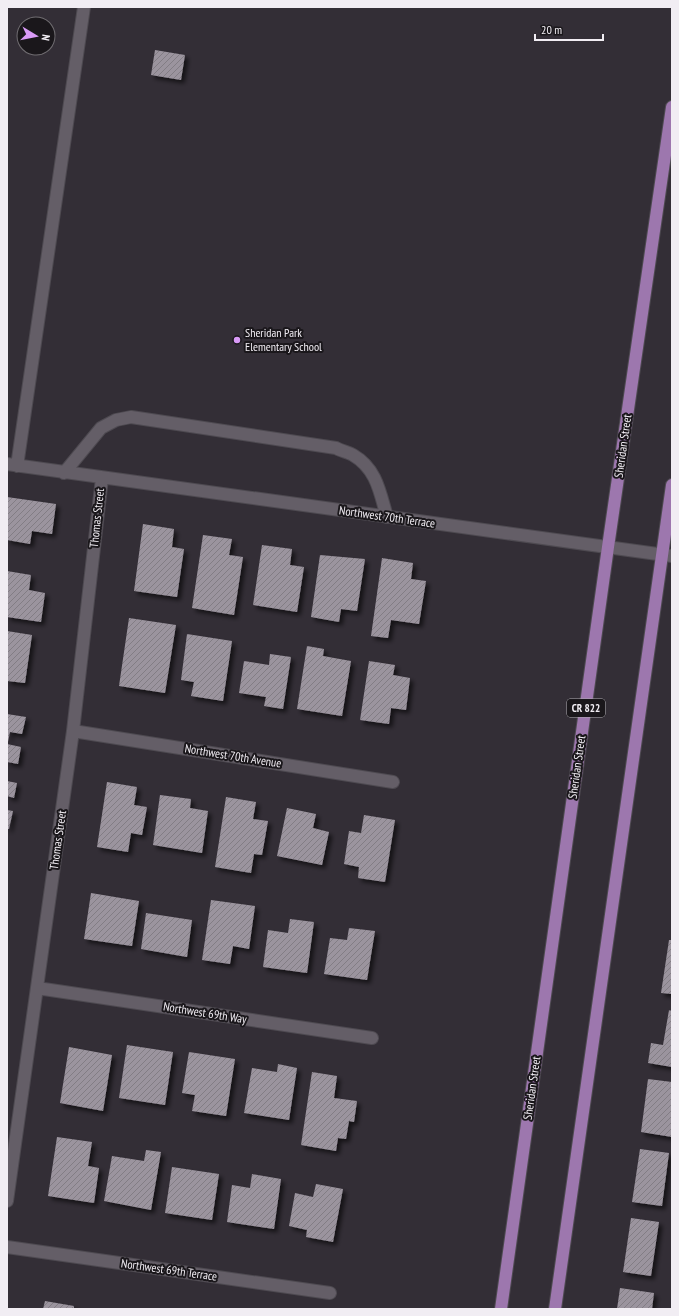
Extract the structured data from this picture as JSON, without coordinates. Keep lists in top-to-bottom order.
{
  "streets": {
    "main road": ["Sheridan Street", "CR 822"],
    "street": [
      "Northwest 70th Terrace",
      "Thomas Street",
      "Northwest 70th Avenue",
      "Northwest 69th Way",
      "Northwest 69th Terrace"
    ]
  },
  "crossings": [
    ["Sheridan Street", "Northwest 70th Terrace"],
    ["Northwest 70th Terrace", "Thomas Street"],
    ["Thomas Street", "Northwest 70th Avenue"],
    ["Thomas Street", "Northwest 69th Way"]
  ],
  "places": ["Sheridan Park Elementary School"],
  "scale_bar": "20 m",
  "north": "right"
}
